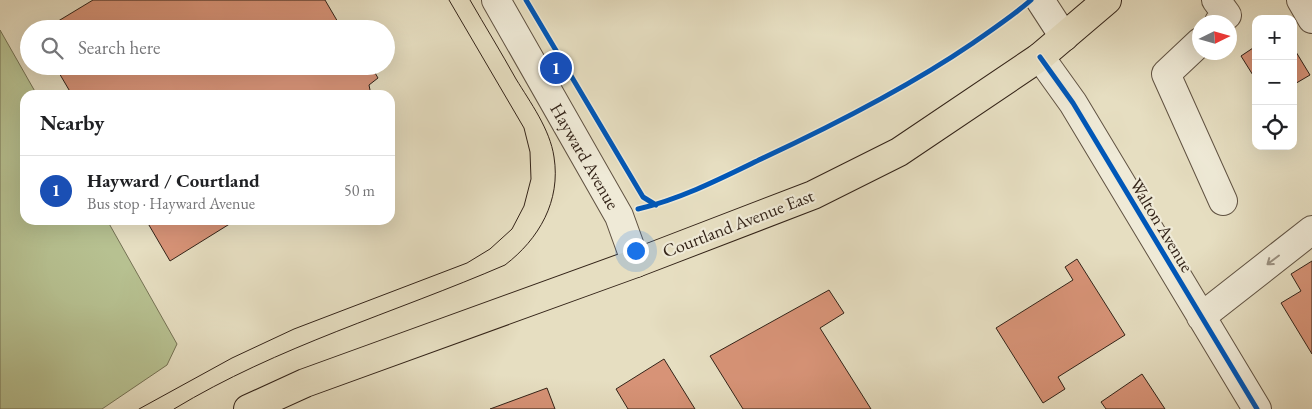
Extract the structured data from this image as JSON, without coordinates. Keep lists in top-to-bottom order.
{
  "streets": {
    "main road": ["Courtland Avenue East"],
    "street": ["Hayward Avenue", "Walton Avenue"]
  },
  "crossings": [
    ["Hayward Avenue", "Courtland Avenue East"],
    ["Courtland Avenue East", "Walton Avenue"]
  ],
  "north": "right",
  "page": {
    "map_buttons": ["+", "−"],
    "search": "Search here",
    "pins": "1",
    "heading": "Nearby",
    "list": [
      {
        "mark": "1",
        "name": "Hayward / Courtland",
        "note": "Bus stop · Hayward Avenue",
        "value": "50 m"
      }
    ]
  }
}
